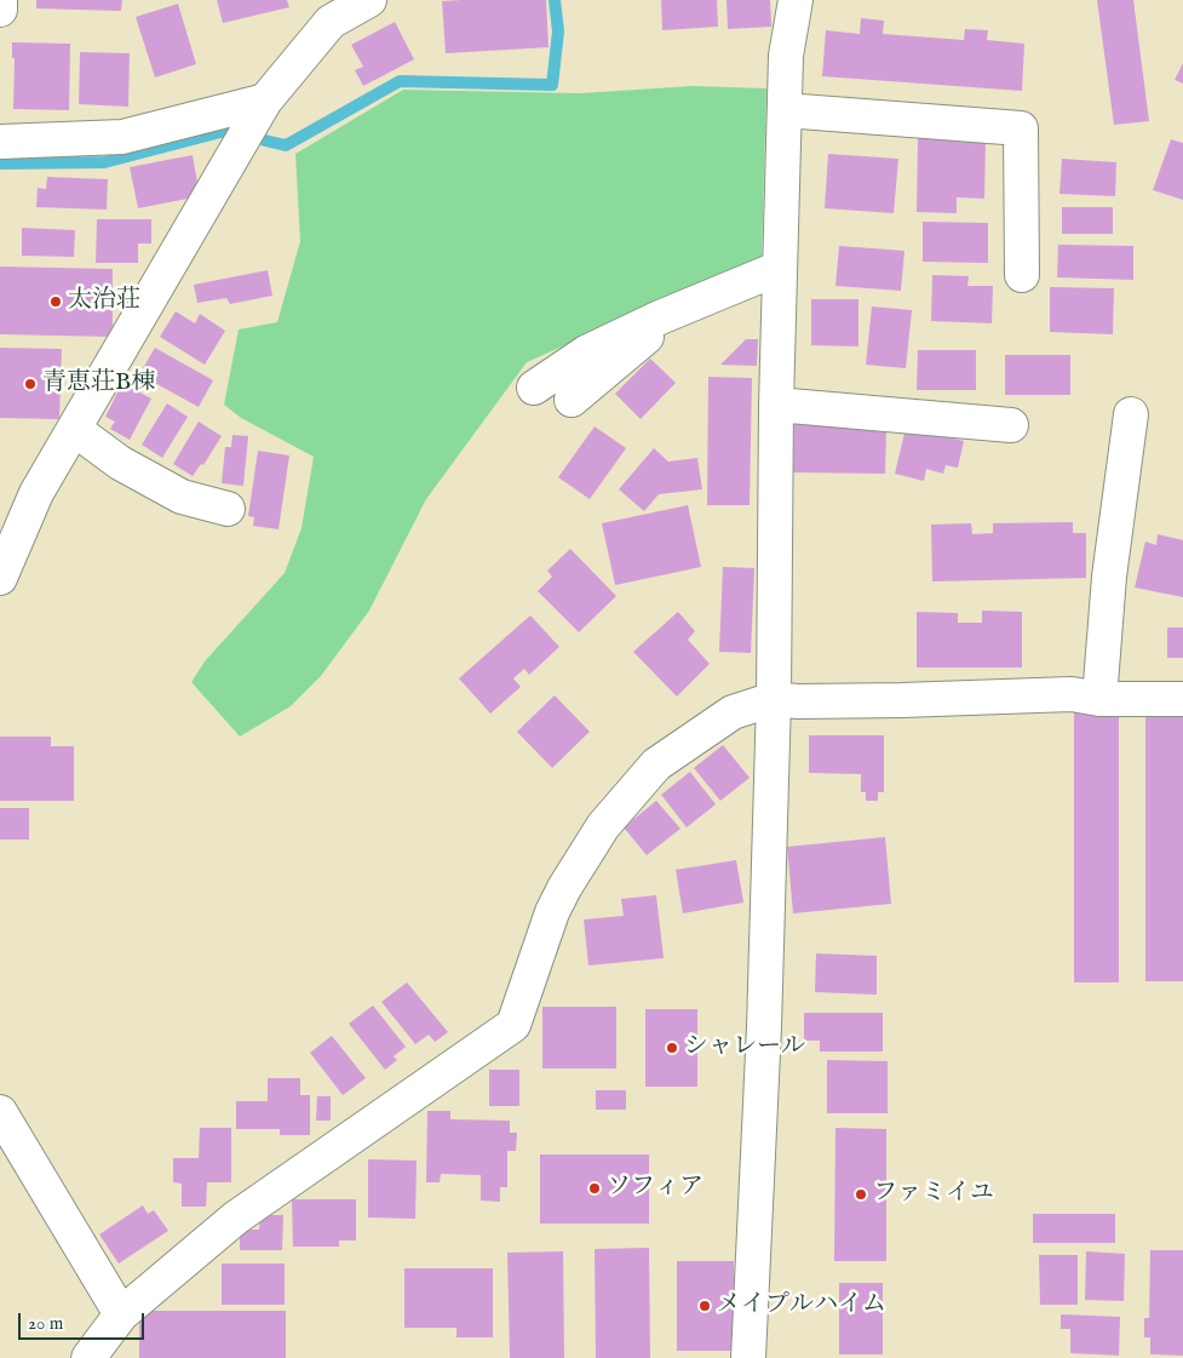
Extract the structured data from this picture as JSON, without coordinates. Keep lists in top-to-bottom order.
{
  "places": [
    "太治荘",
    "青恵荘B棟",
    "シャレール",
    "ソフィア",
    "ファミイユ",
    "メイプルハイム"
  ],
  "scale_bar": "20 m"
}
